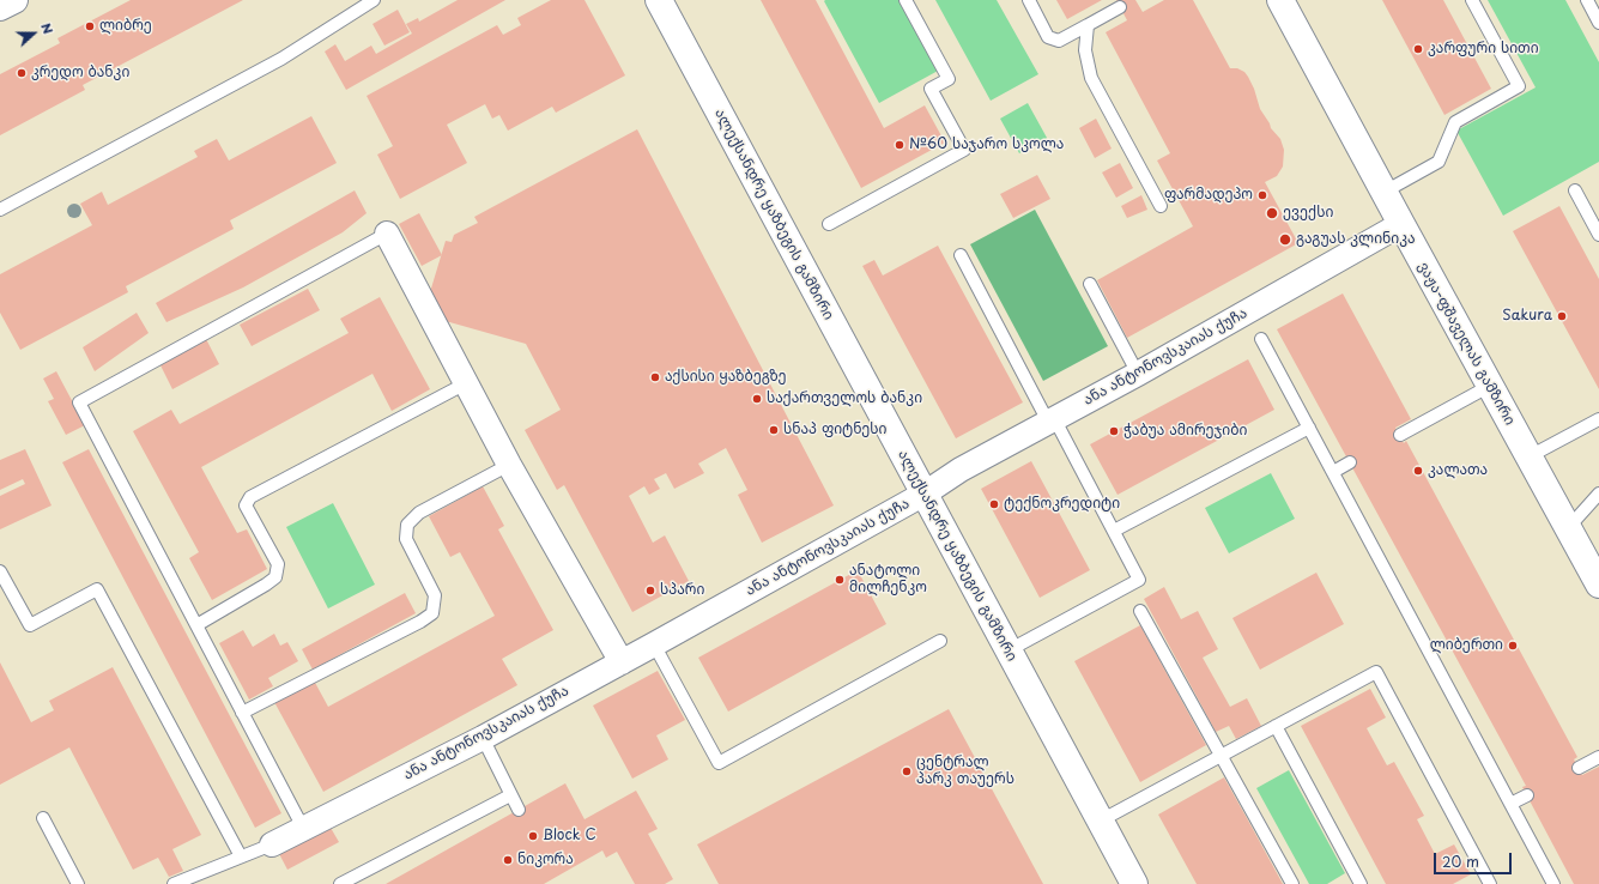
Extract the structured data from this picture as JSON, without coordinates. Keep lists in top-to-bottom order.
{
  "streets": {
    "main road": ["ალექსანდრე ყაზბეგის გამზირი", "ვაჟა-ფშაველას გამზირი"],
    "street": ["ანა ანტონოვსკაიას ქუჩა"]
  },
  "crossings": [
    ["ალექსანდრე ყაზბეგის გამზირი", "ანა ანტონოვსკაიას ქუჩა"],
    ["ვაჟა-ფშაველას გამზირი", "ანა ანტონოვსკაიას ქუჩა"]
  ],
  "places": [
    "ლიბრე",
    "კარფური სითი",
    "კრედო ბანკი",
    "№60 საჯარო სკოლა",
    "ფარმადეპო",
    "ევექსი",
    "გაგუას კლინიკა",
    "Sakura",
    "აქსისი ყაზბეგზე",
    "საქართველოს ბანკი",
    "სნაპ ფიტნესი",
    "ჭაბუა ამირეჯიბი",
    "კალათა",
    "ტექნოკრედიტი",
    "ანატოლი მილჩენკო",
    "სპარი",
    "ლიბერთი",
    "ცენტრალ პარკ თაუერს",
    "Block C",
    "ნიკორა"
  ],
  "scale_bar": "20 m",
  "north": "right"
}
